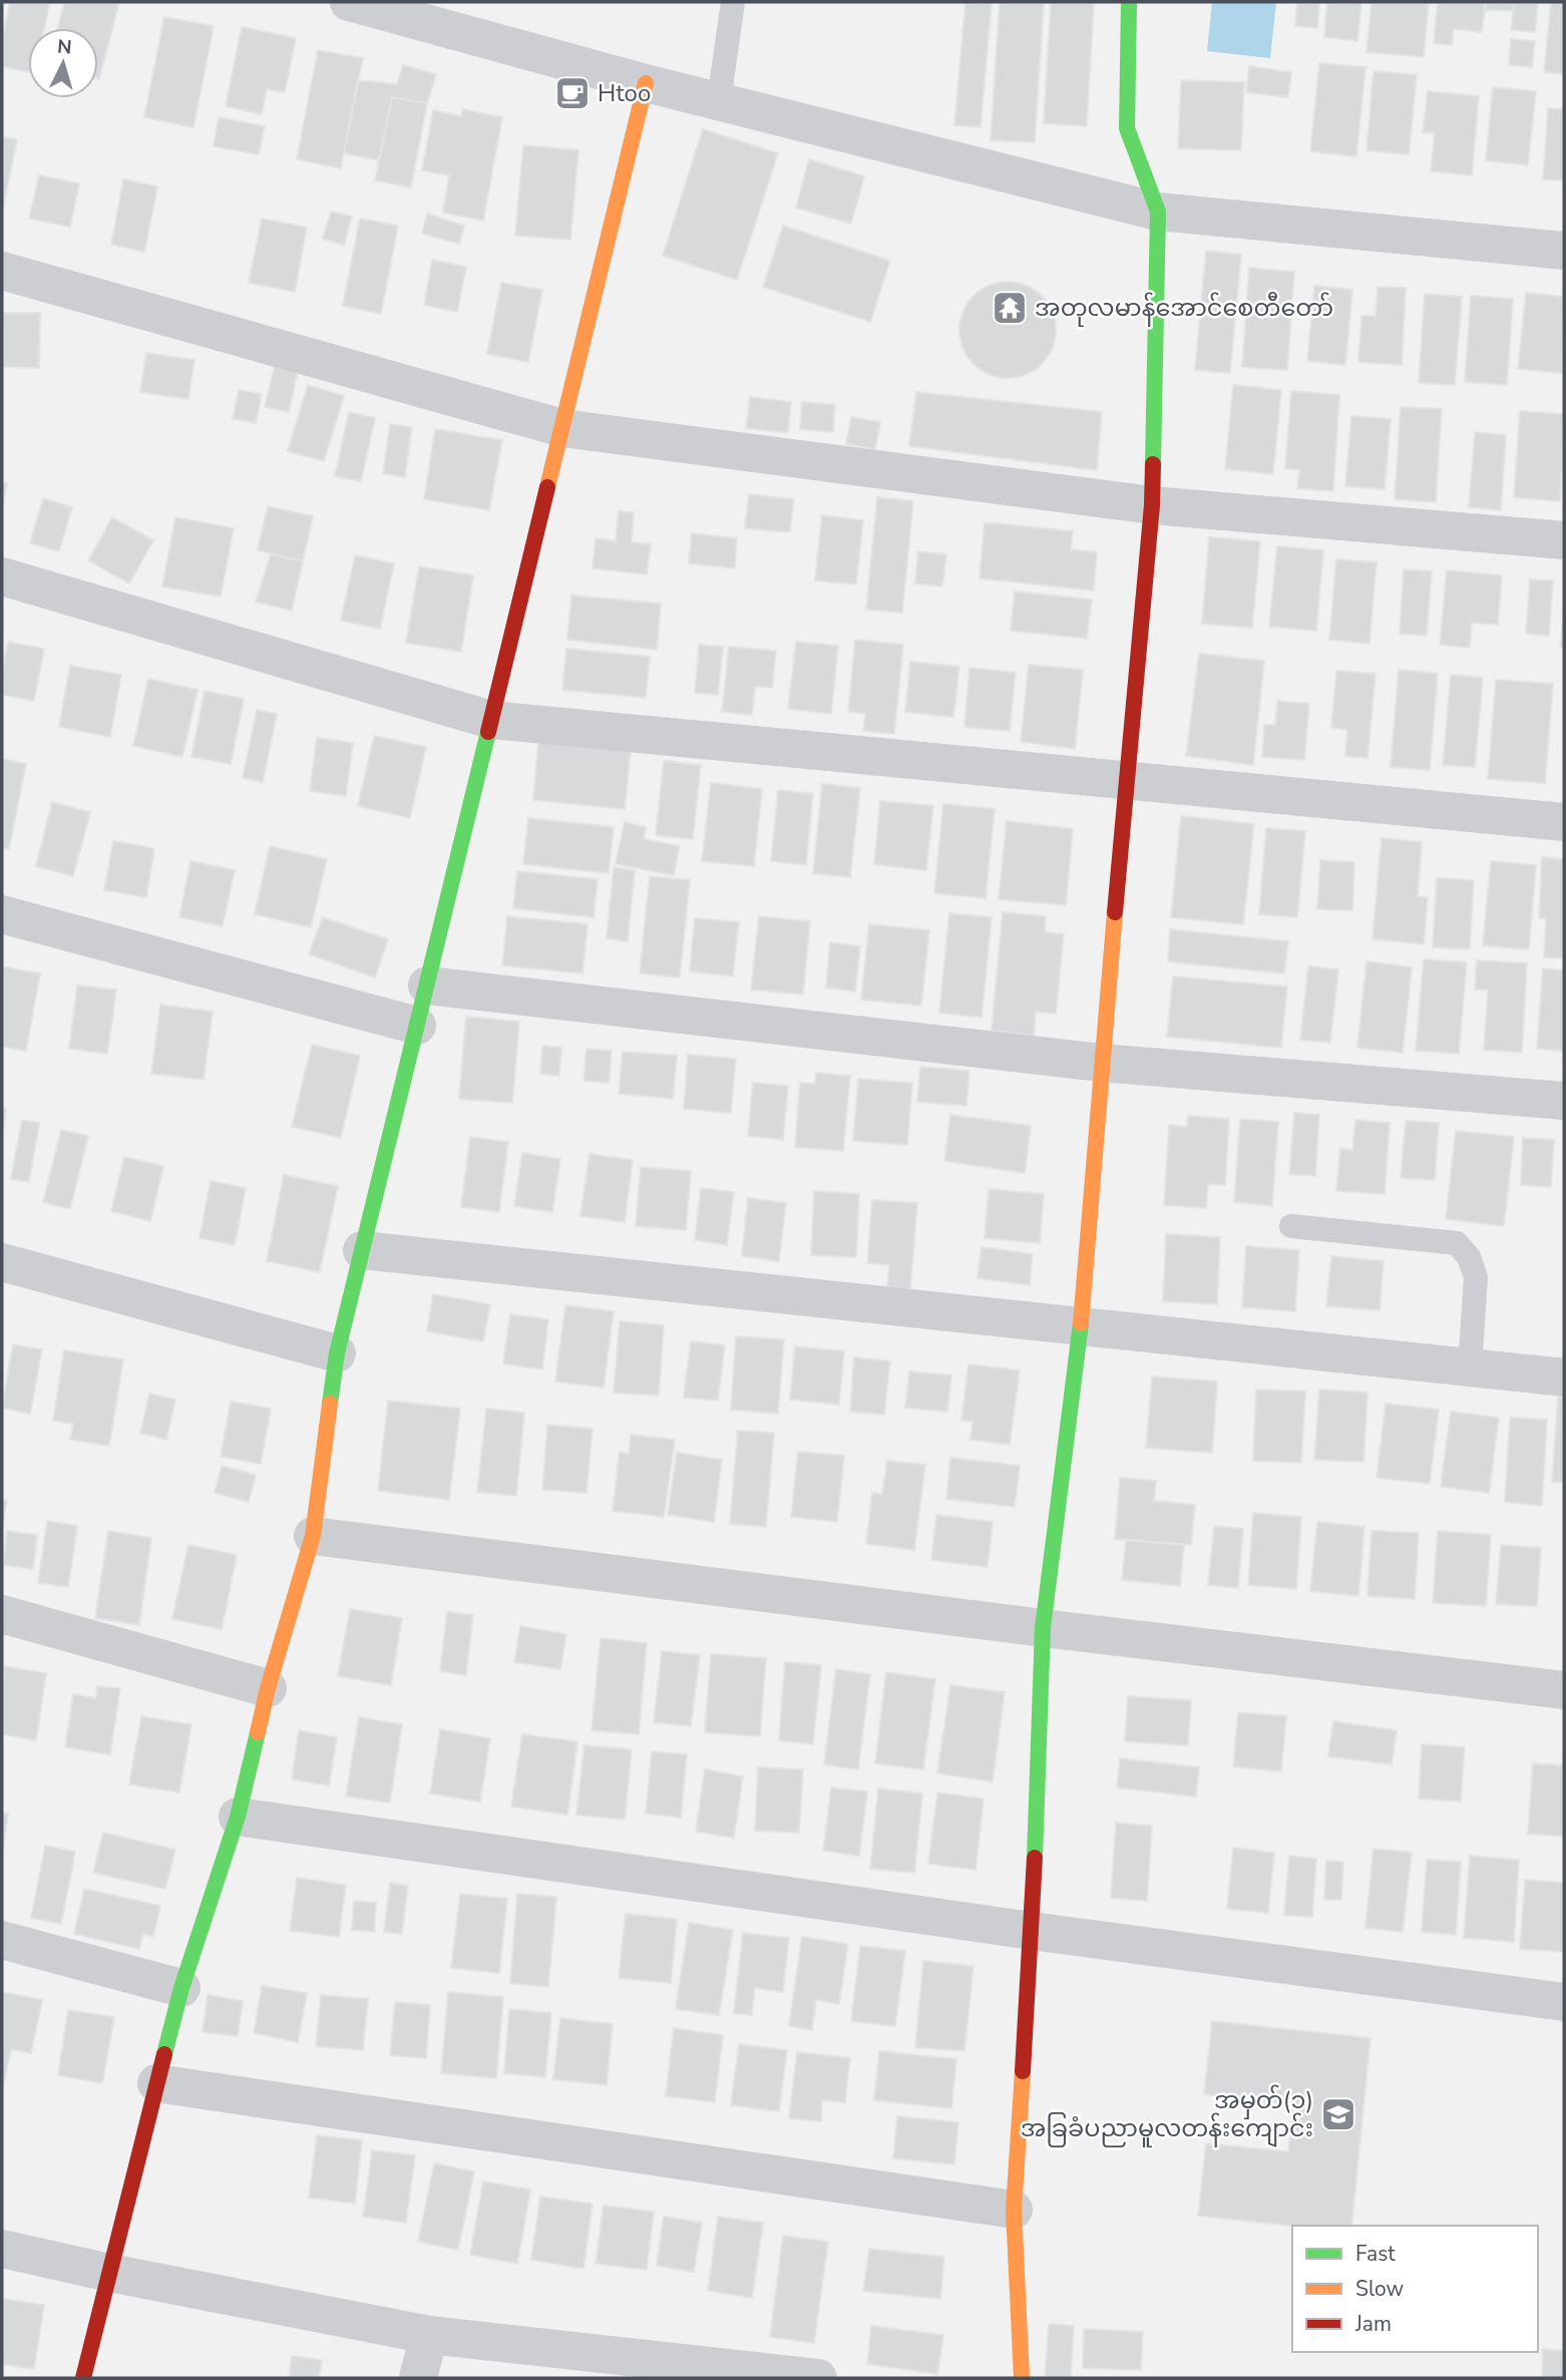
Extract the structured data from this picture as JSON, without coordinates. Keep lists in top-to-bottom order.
{
  "places": {
    "cafe": ["Htoo"],
    "temple": ["အတုလမာန်အောင်စေတီတော်"],
    "school or university": ["အမှတ်(၁) အခြခံပညာမူလတန်းကျောင်း"]
  },
  "legend": ["Fast", "Slow", "Jam"],
  "north": "top"
}
